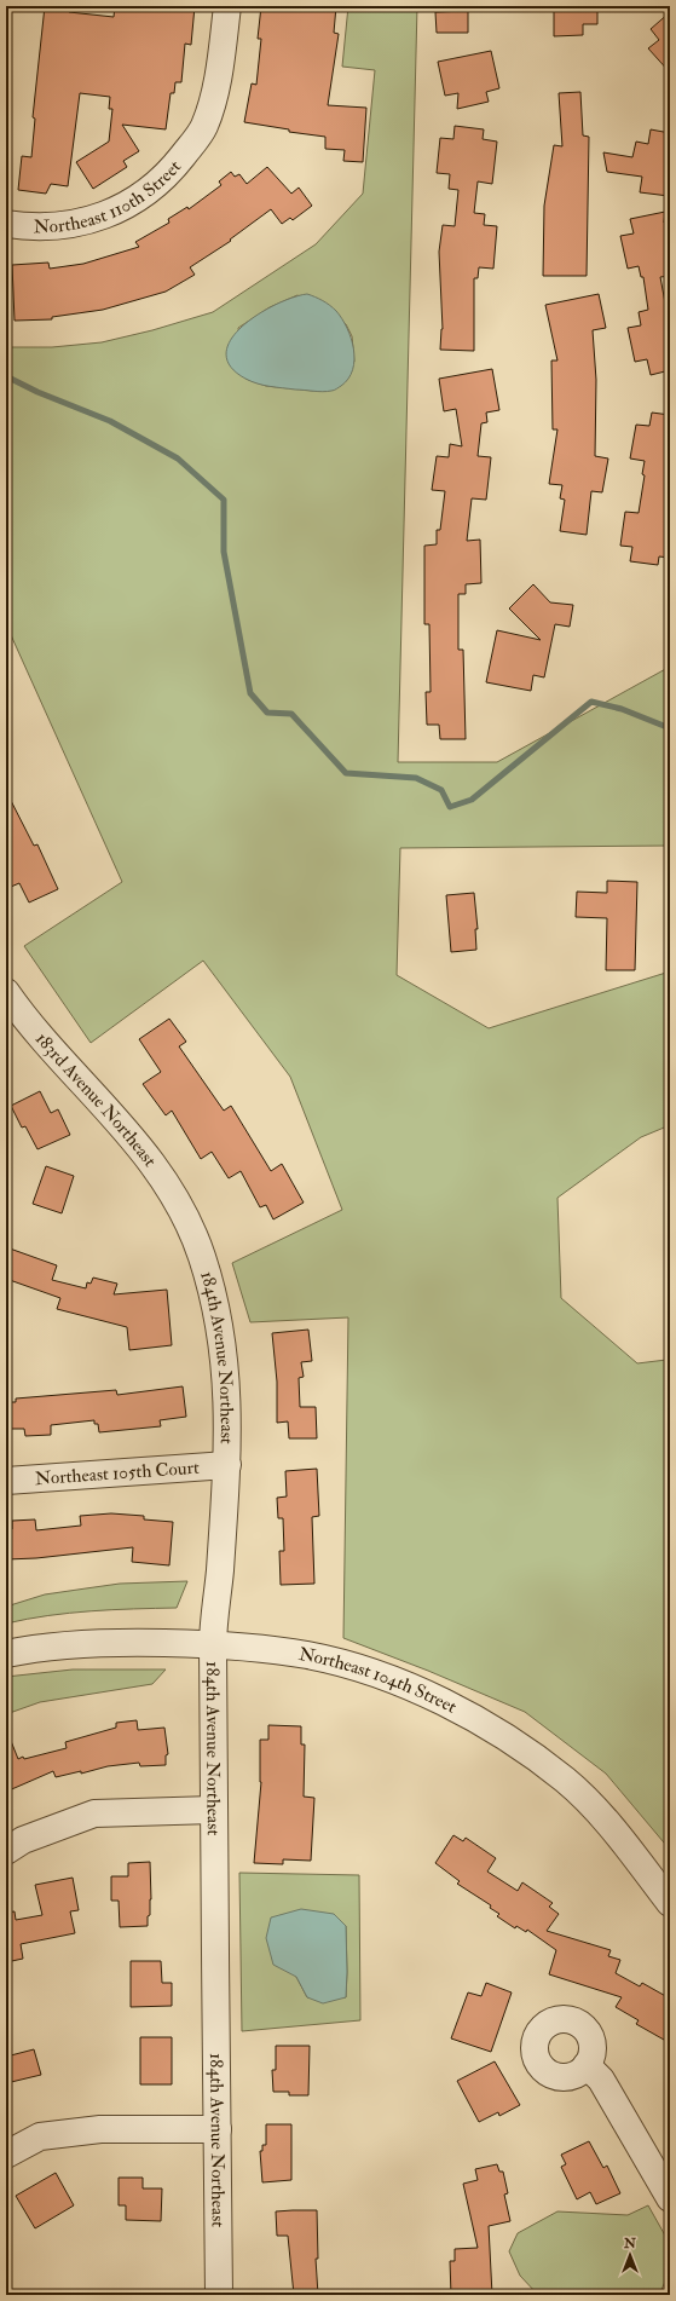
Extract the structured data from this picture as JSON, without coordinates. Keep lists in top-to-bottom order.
{
  "streets": {
    "street": [
      "Northeast 110th Street",
      "183rd Avenue Northeast",
      "184th Avenue Northeast",
      "Northeast 105th Court",
      "Northeast 104th Street"
    ]
  },
  "crossings": [
    ["183rd Avenue Northeast", "184th Avenue Northeast"],
    ["184th Avenue Northeast", "Northeast 105th Court"],
    ["184th Avenue Northeast", "Northeast 104th Street"]
  ],
  "north": "top"
}
